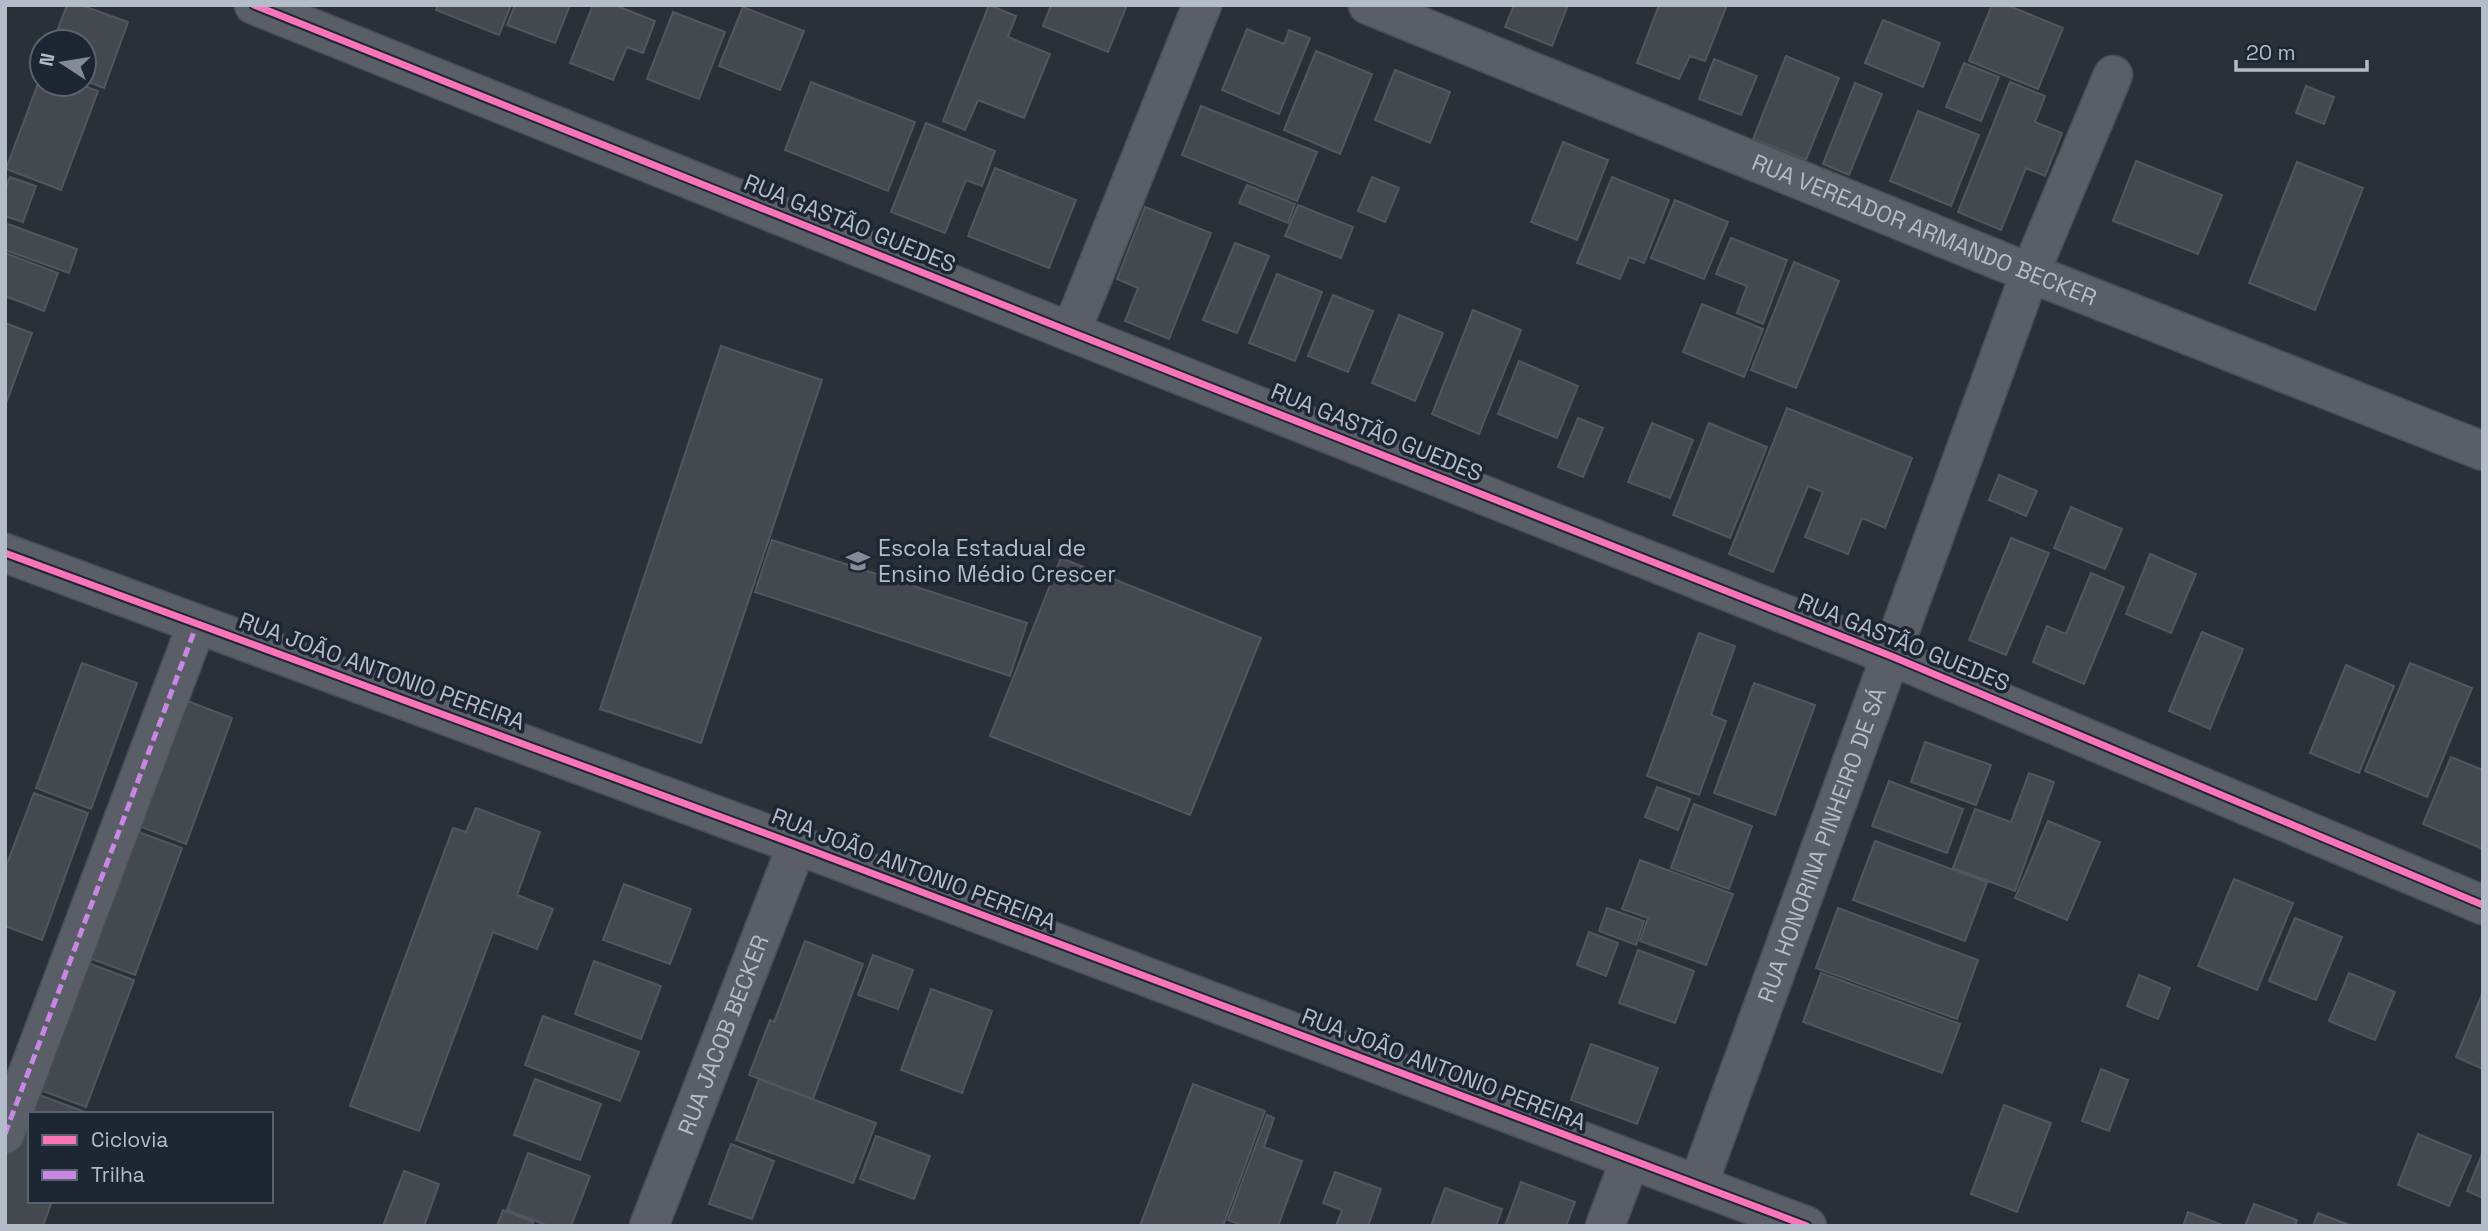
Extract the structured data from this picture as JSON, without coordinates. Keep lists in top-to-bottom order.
{
  "streets": {
    "street": [
      "RUA GASTÃO GUEDES",
      "RUA VEREADOR ARMANDO BECKER",
      "RUA JOÃO ANTONIO PEREIRA",
      "RUA HONORINA PINHEIRO DE SÁ",
      "RUA JACOB BECKER"
    ]
  },
  "crossings": [
    ["RUA GASTÃO GUEDES", "RUA HONORINA PINHEIRO DE SÁ"],
    ["RUA VEREADOR ARMANDO BECKER", "RUA HONORINA PINHEIRO DE SÁ"],
    ["RUA JOÃO ANTONIO PEREIRA", "RUA HONORINA PINHEIRO DE SÁ"],
    ["RUA JOÃO ANTONIO PEREIRA", "RUA JACOB BECKER"]
  ],
  "places": {
    "school or university": ["Escola Estadual de Ensino Médio Crescer"]
  },
  "legend": ["Ciclovia", "Trilha"],
  "scale_bar": "20 m",
  "north": "left"
}
